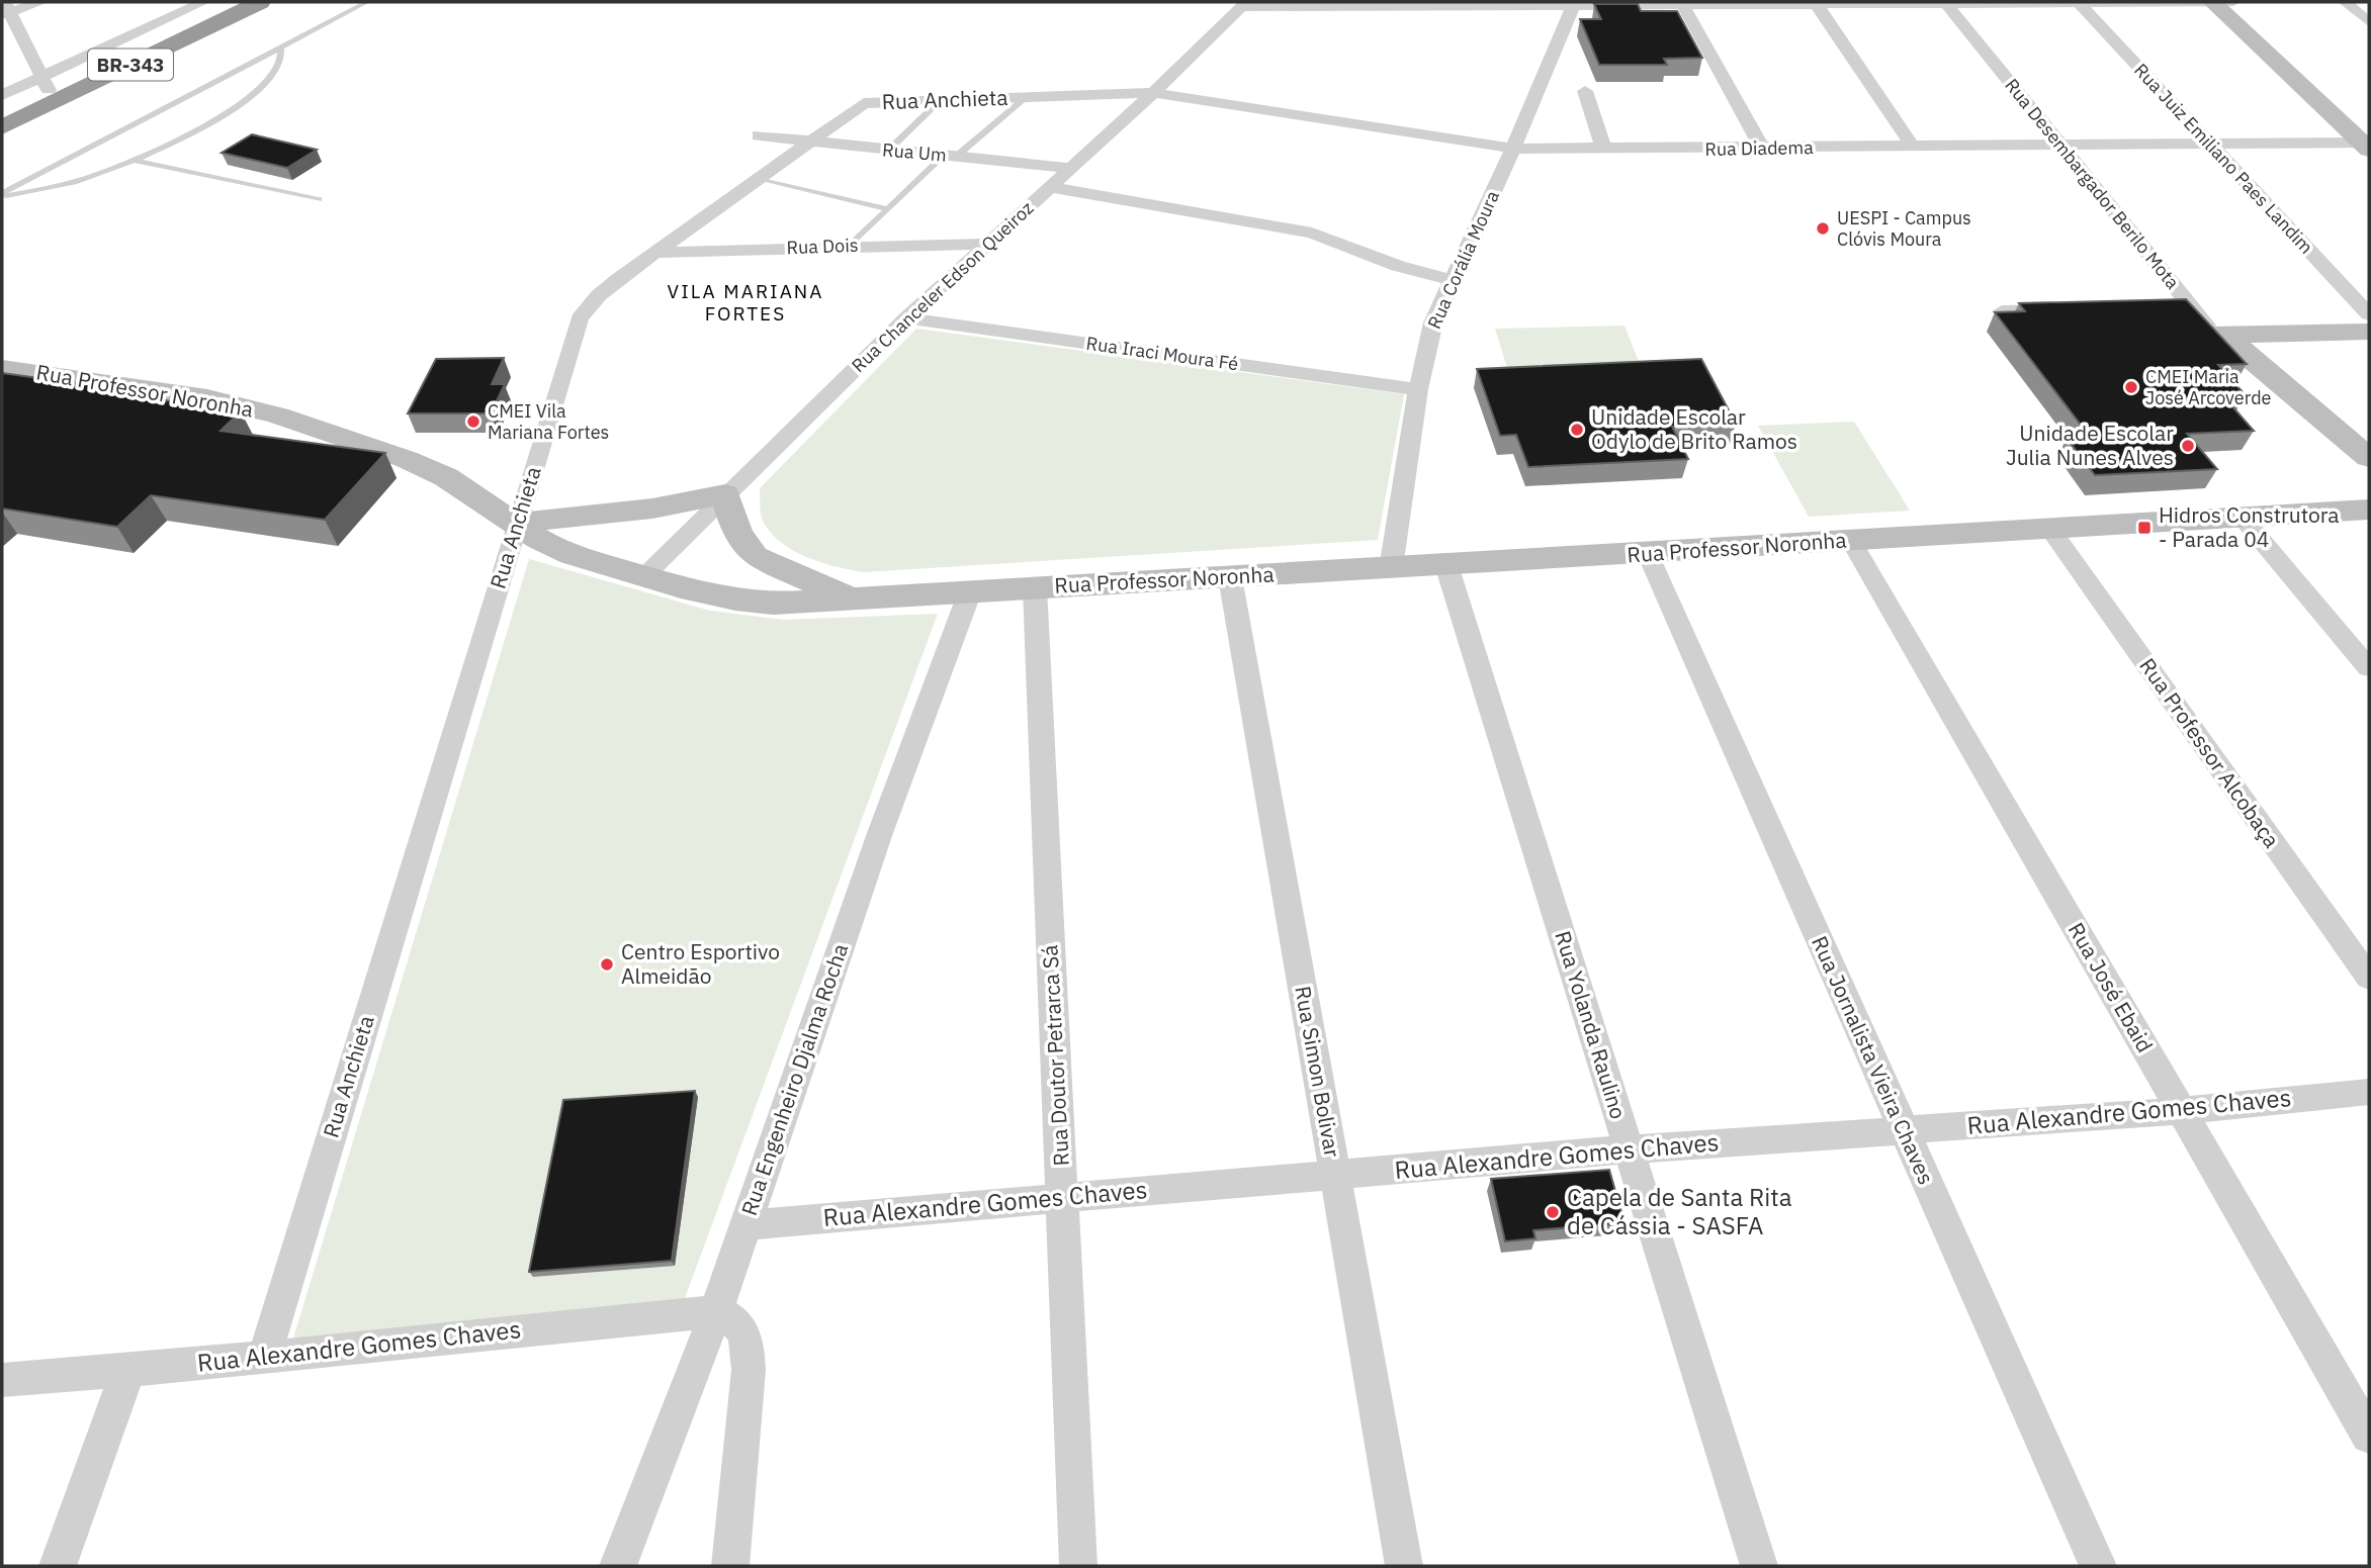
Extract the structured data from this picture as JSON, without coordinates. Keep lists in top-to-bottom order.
{
  "streets": {
    "highway": ["BR-343"],
    "street": [
      "Rua Anchieta",
      "Rua Diadema",
      "Rua Um",
      "Rua Juiz Emiliano Paes Landim",
      "Rua Desembargador Berilo Mota",
      "Rua Dois",
      "Rua Corália Moura",
      "Rua Chanceler Edson Queiroz",
      "Rua Iraci Moura Fé",
      "Rua Professor Noronha",
      "Rua Professor Alcobaça",
      "Rua José Ebaid",
      "Rua Yolanda Raulino",
      "Rua Doutor Petrarca Sá",
      "Rua Jornalista Vieira Chaves",
      "Rua Simon Bolivar",
      "Rua Engenheiro Djalma Rocha",
      "Rua Alexandre Gomes Chaves"
    ]
  },
  "crossings": [
    ["Rua Anchieta", "Rua Diadema"],
    ["Rua Anchieta", "Rua Um"],
    ["Rua Anchieta", "Rua Dois"],
    ["Rua Anchieta", "Rua Chanceler Edson Queiroz"],
    ["Rua Anchieta", "Rua Professor Noronha"],
    ["Rua Anchieta", "Rua Alexandre Gomes Chaves"],
    ["Rua Diadema", "Rua Juiz Emiliano Paes Landim"],
    ["Rua Diadema", "Rua Desembargador Berilo Mota"],
    ["Rua Diadema", "Rua Corália Moura"],
    ["Rua Diadema", "Rua Chanceler Edson Queiroz"],
    ["Rua Um", "Rua Chanceler Edson Queiroz"],
    ["Rua Dois", "Rua Chanceler Edson Queiroz"],
    ["Rua Corália Moura", "Rua Iraci Moura Fé"],
    ["Rua Corália Moura", "Rua Professor Noronha"],
    ["Rua Chanceler Edson Queiroz", "Rua Iraci Moura Fé"],
    ["Rua Chanceler Edson Queiroz", "Rua Professor Noronha"],
    ["Rua Professor Noronha", "Rua Professor Alcobaça"],
    ["Rua Professor Noronha", "Rua José Ebaid"],
    ["Rua Professor Noronha", "Rua Yolanda Raulino"],
    ["Rua Professor Noronha", "Rua Doutor Petrarca Sá"],
    ["Rua Professor Noronha", "Rua Jornalista Vieira Chaves"],
    ["Rua Professor Noronha", "Rua Simon Bolivar"],
    ["Rua Professor Noronha", "Rua Engenheiro Djalma Rocha"],
    ["Rua José Ebaid", "Rua Alexandre Gomes Chaves"],
    ["Rua Yolanda Raulino", "Rua Alexandre Gomes Chaves"],
    ["Rua Doutor Petrarca Sá", "Rua Alexandre Gomes Chaves"],
    ["Rua Jornalista Vieira Chaves", "Rua Alexandre Gomes Chaves"],
    ["Rua Simon Bolivar", "Rua Alexandre Gomes Chaves"],
    ["Rua Engenheiro Djalma Rocha", "Rua Alexandre Gomes Chaves"]
  ],
  "districts": ["VILA MARIANA FORTES"],
  "places": {
    "other": [
      "UESPI - Campus Clóvis Moura",
      "CMEI Maria José Arcoverde",
      "CMEI Vila Mariana Fortes",
      "Unidade Escolar Odylo de Brito Ramos",
      "Unidade Escolar Julia Nunes Alves",
      "Centro Esportivo Almeidão",
      "Capela de Santa Rita de Cássia - SASFA"
    ],
    "transit": ["Hidros Construtora - Parada 04"]
  }
}
